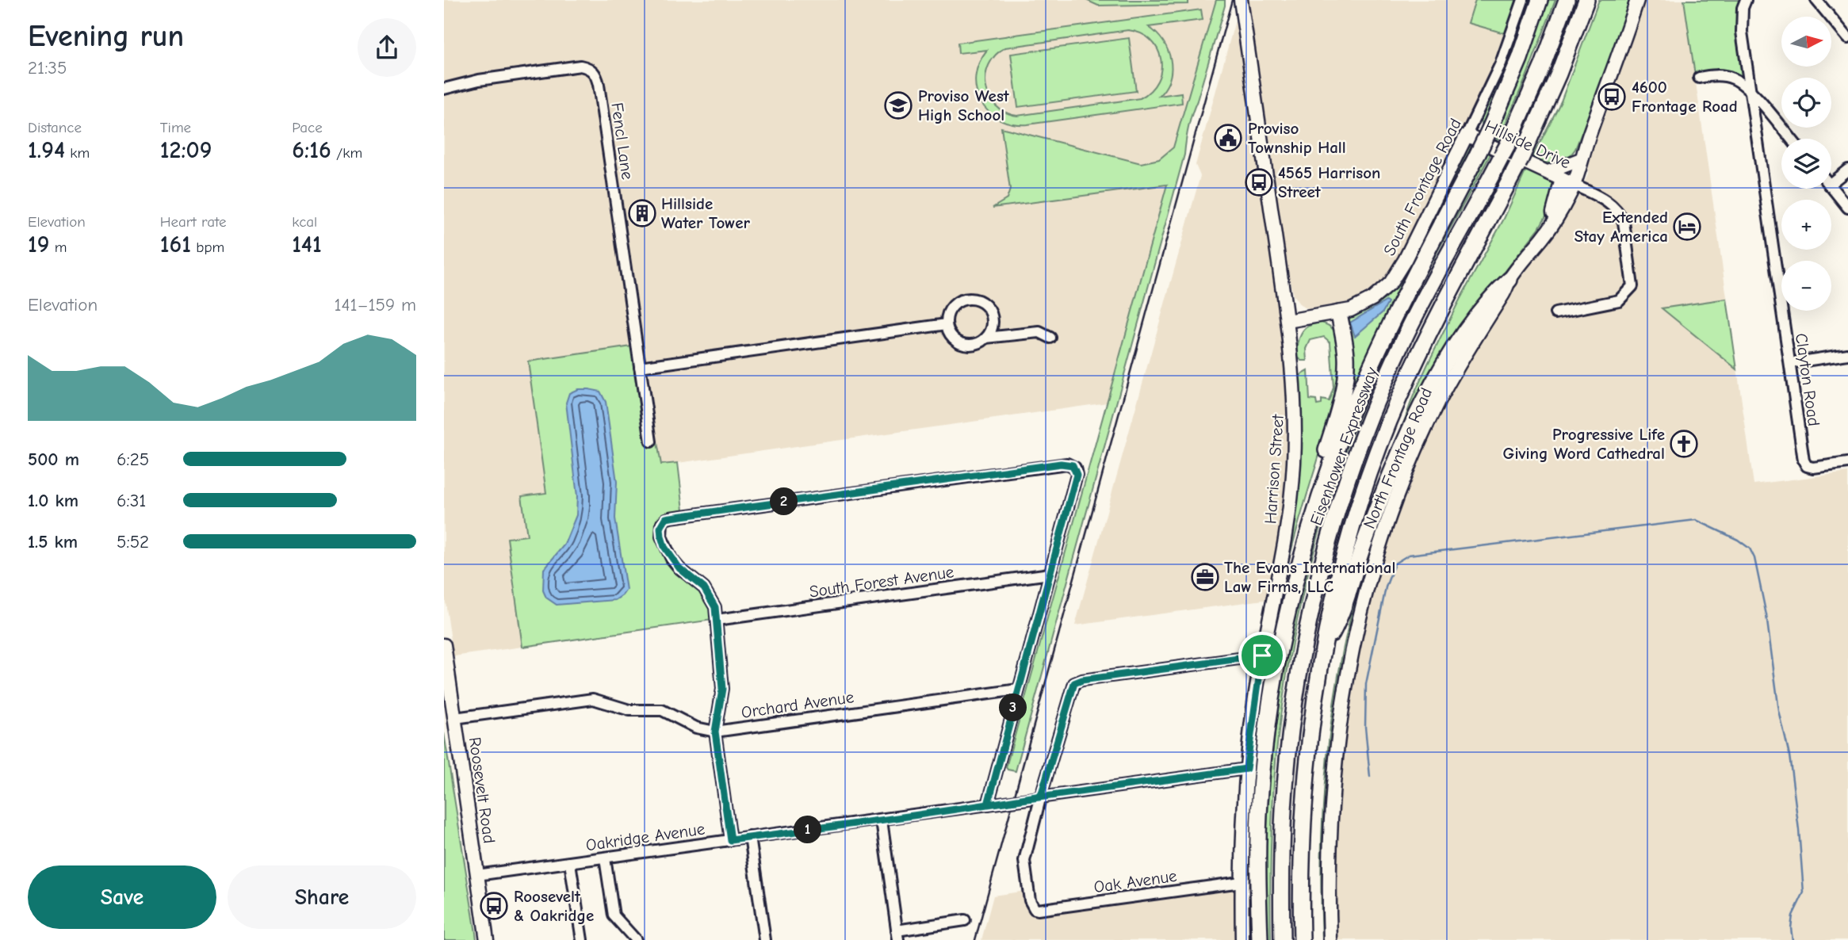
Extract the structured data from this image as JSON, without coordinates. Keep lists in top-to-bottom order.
{
  "streets": {
    "highway": ["Eisenhower Expressway"],
    "main road": [
      "Hillside Drive",
      "South Frontage Road",
      "North Frontage Road",
      "Harrison Street",
      "Roosevelt Road"
    ],
    "street": [
      "Fencl Lane",
      "Clayton Road",
      "South Forest Avenue",
      "Orchard Avenue",
      "Oakridge Avenue",
      "Oak Avenue"
    ]
  },
  "crossings": [
    ["Hillside Drive", "South Frontage Road"],
    ["Hillside Drive", "North Frontage Road"],
    ["South Frontage Road", "Harrison Street"],
    ["Harrison Street", "Oakridge Avenue"],
    ["Harrison Street", "Oak Avenue"],
    ["Orchard Avenue", "Roosevelt Road"],
    ["Roosevelt Road", "Oakridge Avenue"],
    ["Oakridge Avenue", "Oak Avenue"]
  ],
  "places": {
    "bus stop": ["4600 Frontage Road", "4565 Harrison Street", "Roosevelt & Oakridge"],
    "school or university": ["Proviso West High School"],
    "public building": ["Proviso Township Hall"],
    "building": ["Hillside Water Tower"],
    "hotel": ["Extended Stay America"],
    "church": ["Progressive Life Giving Word Cathedral"],
    "office": ["The Evans International Law Firms, LLC"]
  },
  "north": "right",
  "page": {
    "heading": ["Evening run", "21:35"],
    "map_buttons": ["+", "−"],
    "stats": [
      ["Distance", "1.94 km"],
      ["Time", "12:09"],
      ["Pace", "6:16 /km"],
      ["Elevation", "19 m"],
      ["Heart rate", "161 bpm"],
      ["kcal", "141"]
    ],
    "chart": ["Elevation", "141–159 m"],
    "list": [
      {
        "name": "500 m",
        "note": "6:25"
      },
      {
        "name": "1.0 km",
        "note": "6:31"
      },
      {
        "name": "1.5 km",
        "note": "5:52"
      }
    ],
    "pins": ["2", "3", "1"],
    "buttons": ["Save", "Share"]
  }
}
